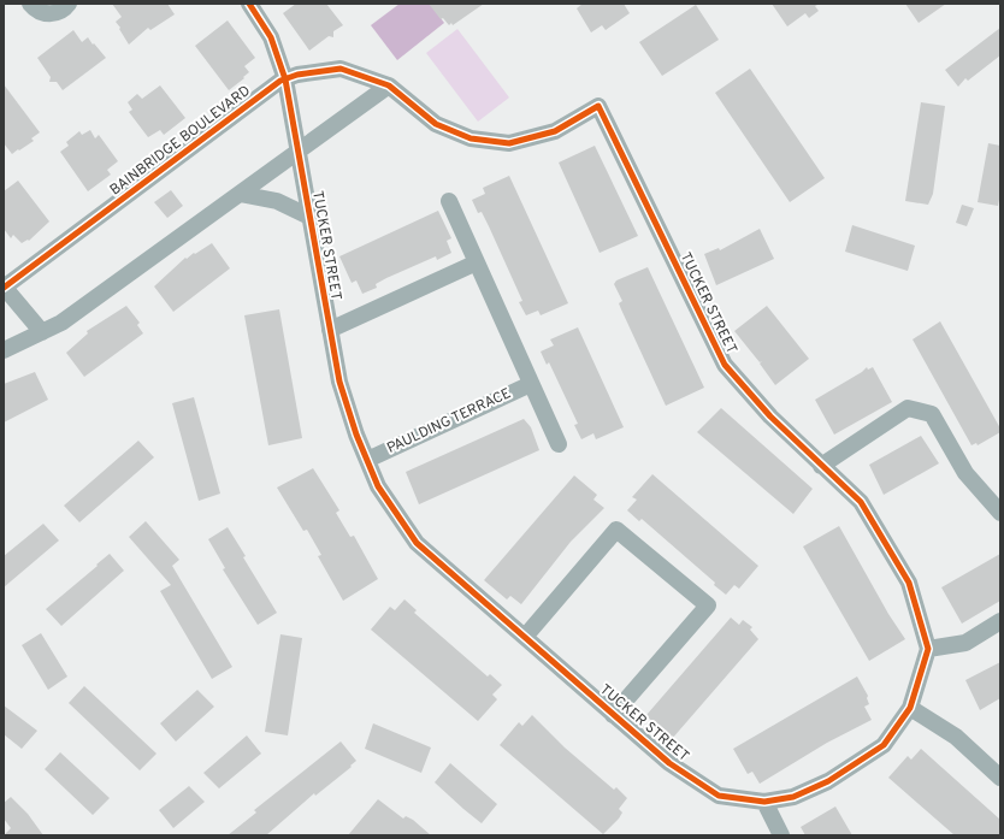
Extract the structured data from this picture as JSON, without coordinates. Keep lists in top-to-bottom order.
{
  "streets": {
    "street": ["BAINBRIDGE BOULEVARD", "TUCKER STREET", "PAULDING TERRACE"]
  },
  "crossings": [
    ["BAINBRIDGE BOULEVARD", "TUCKER STREET"],
    ["TUCKER STREET", "PAULDING TERRACE"]
  ]
}
